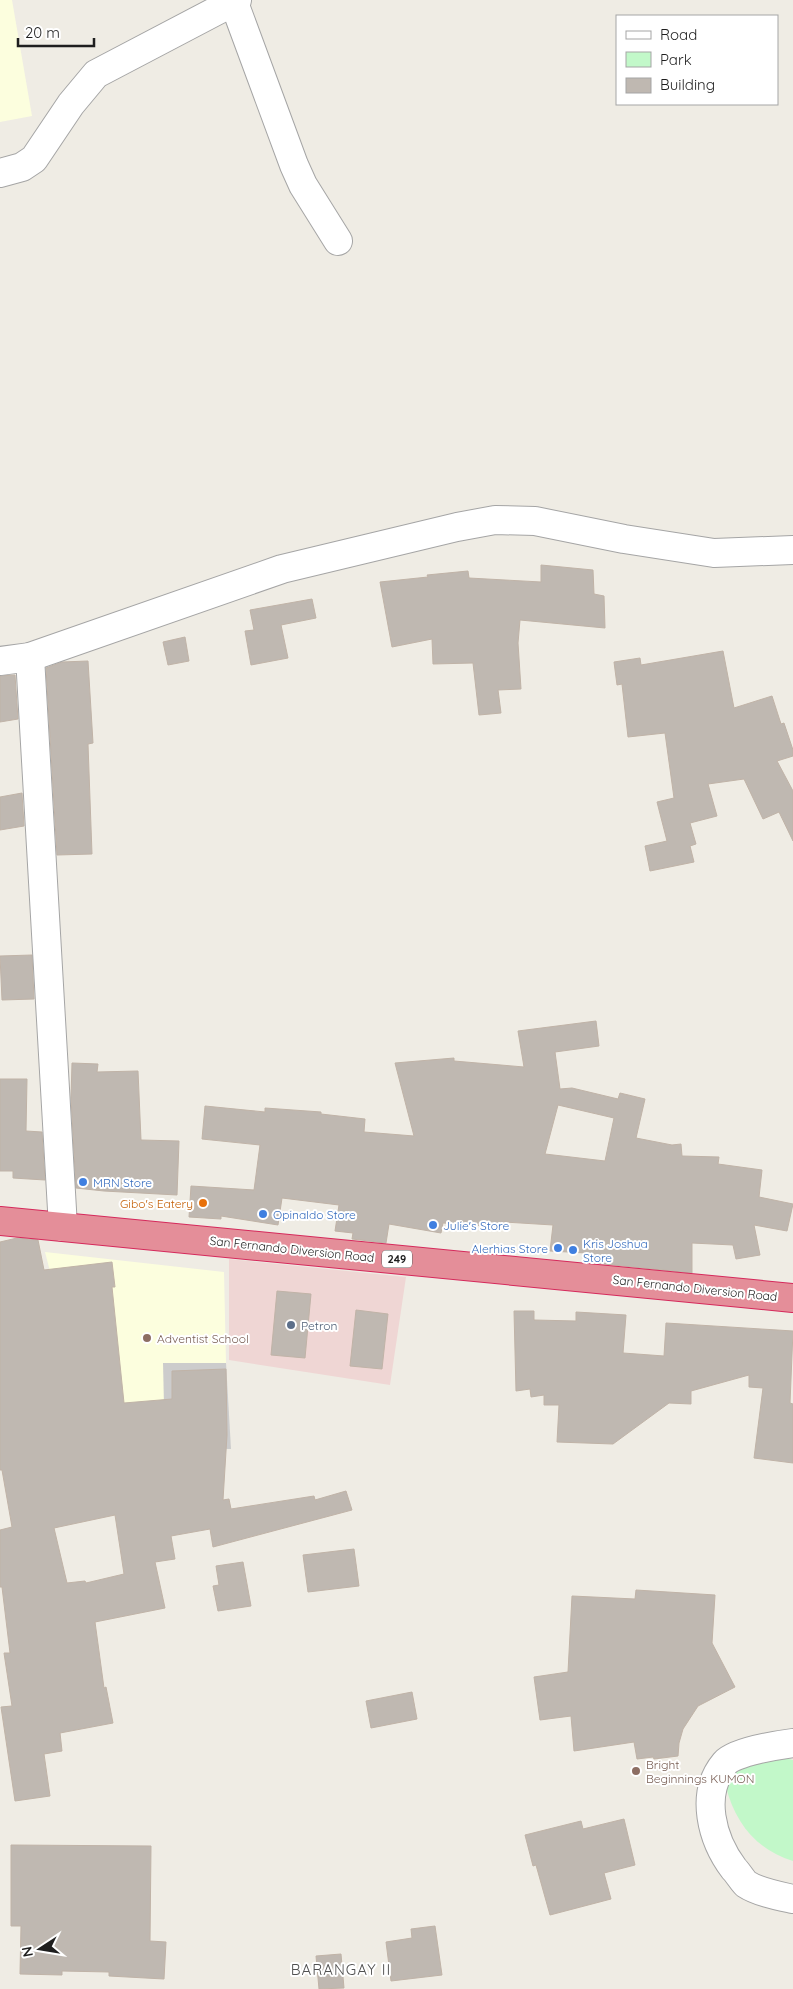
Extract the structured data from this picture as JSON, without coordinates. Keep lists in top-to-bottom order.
{
  "streets": {
    "highway": ["San Fernando Diversion Road", "249"]
  },
  "districts": ["BARANGAY II"],
  "places": [
    "MRN Store",
    "Gibo's Eatery",
    "Opinaldo Store",
    "Julie's Store",
    "Alerhias Store",
    "Kris Joshua Store",
    "Petron",
    "Adventist School",
    "Bright Beginnings KUMON"
  ],
  "legend": ["Road", "Park", "Building"],
  "scale_bar": "20 m",
  "north": "left"
}
